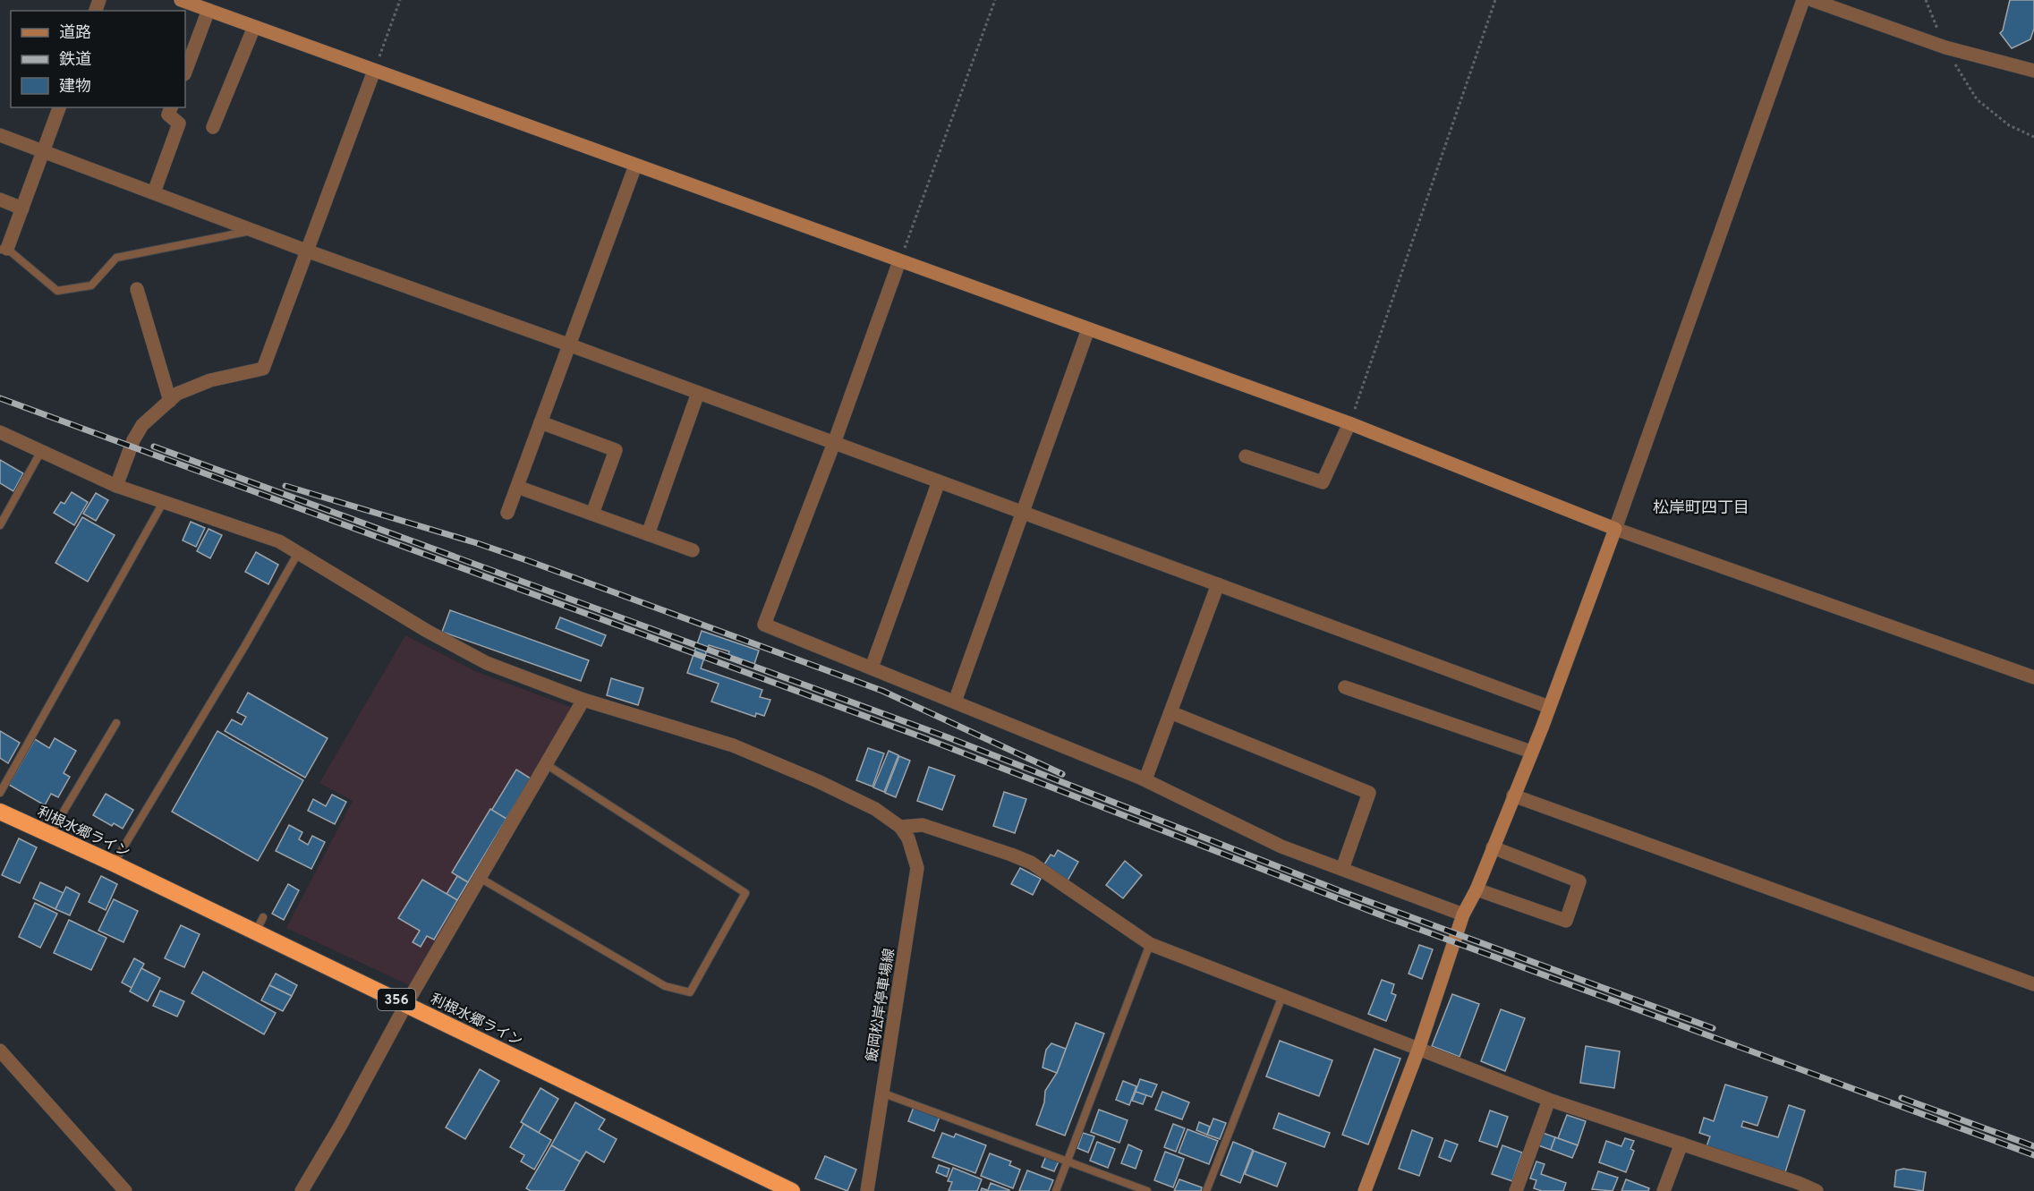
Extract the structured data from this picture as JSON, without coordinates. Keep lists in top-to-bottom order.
{
  "streets": {
    "highway": ["利根水郷ライン", "356"],
    "street": ["飯岡松岸停車場線"]
  },
  "districts": ["松岸町四丁目"],
  "legend": ["道路", "鉄道", "建物"]
}
